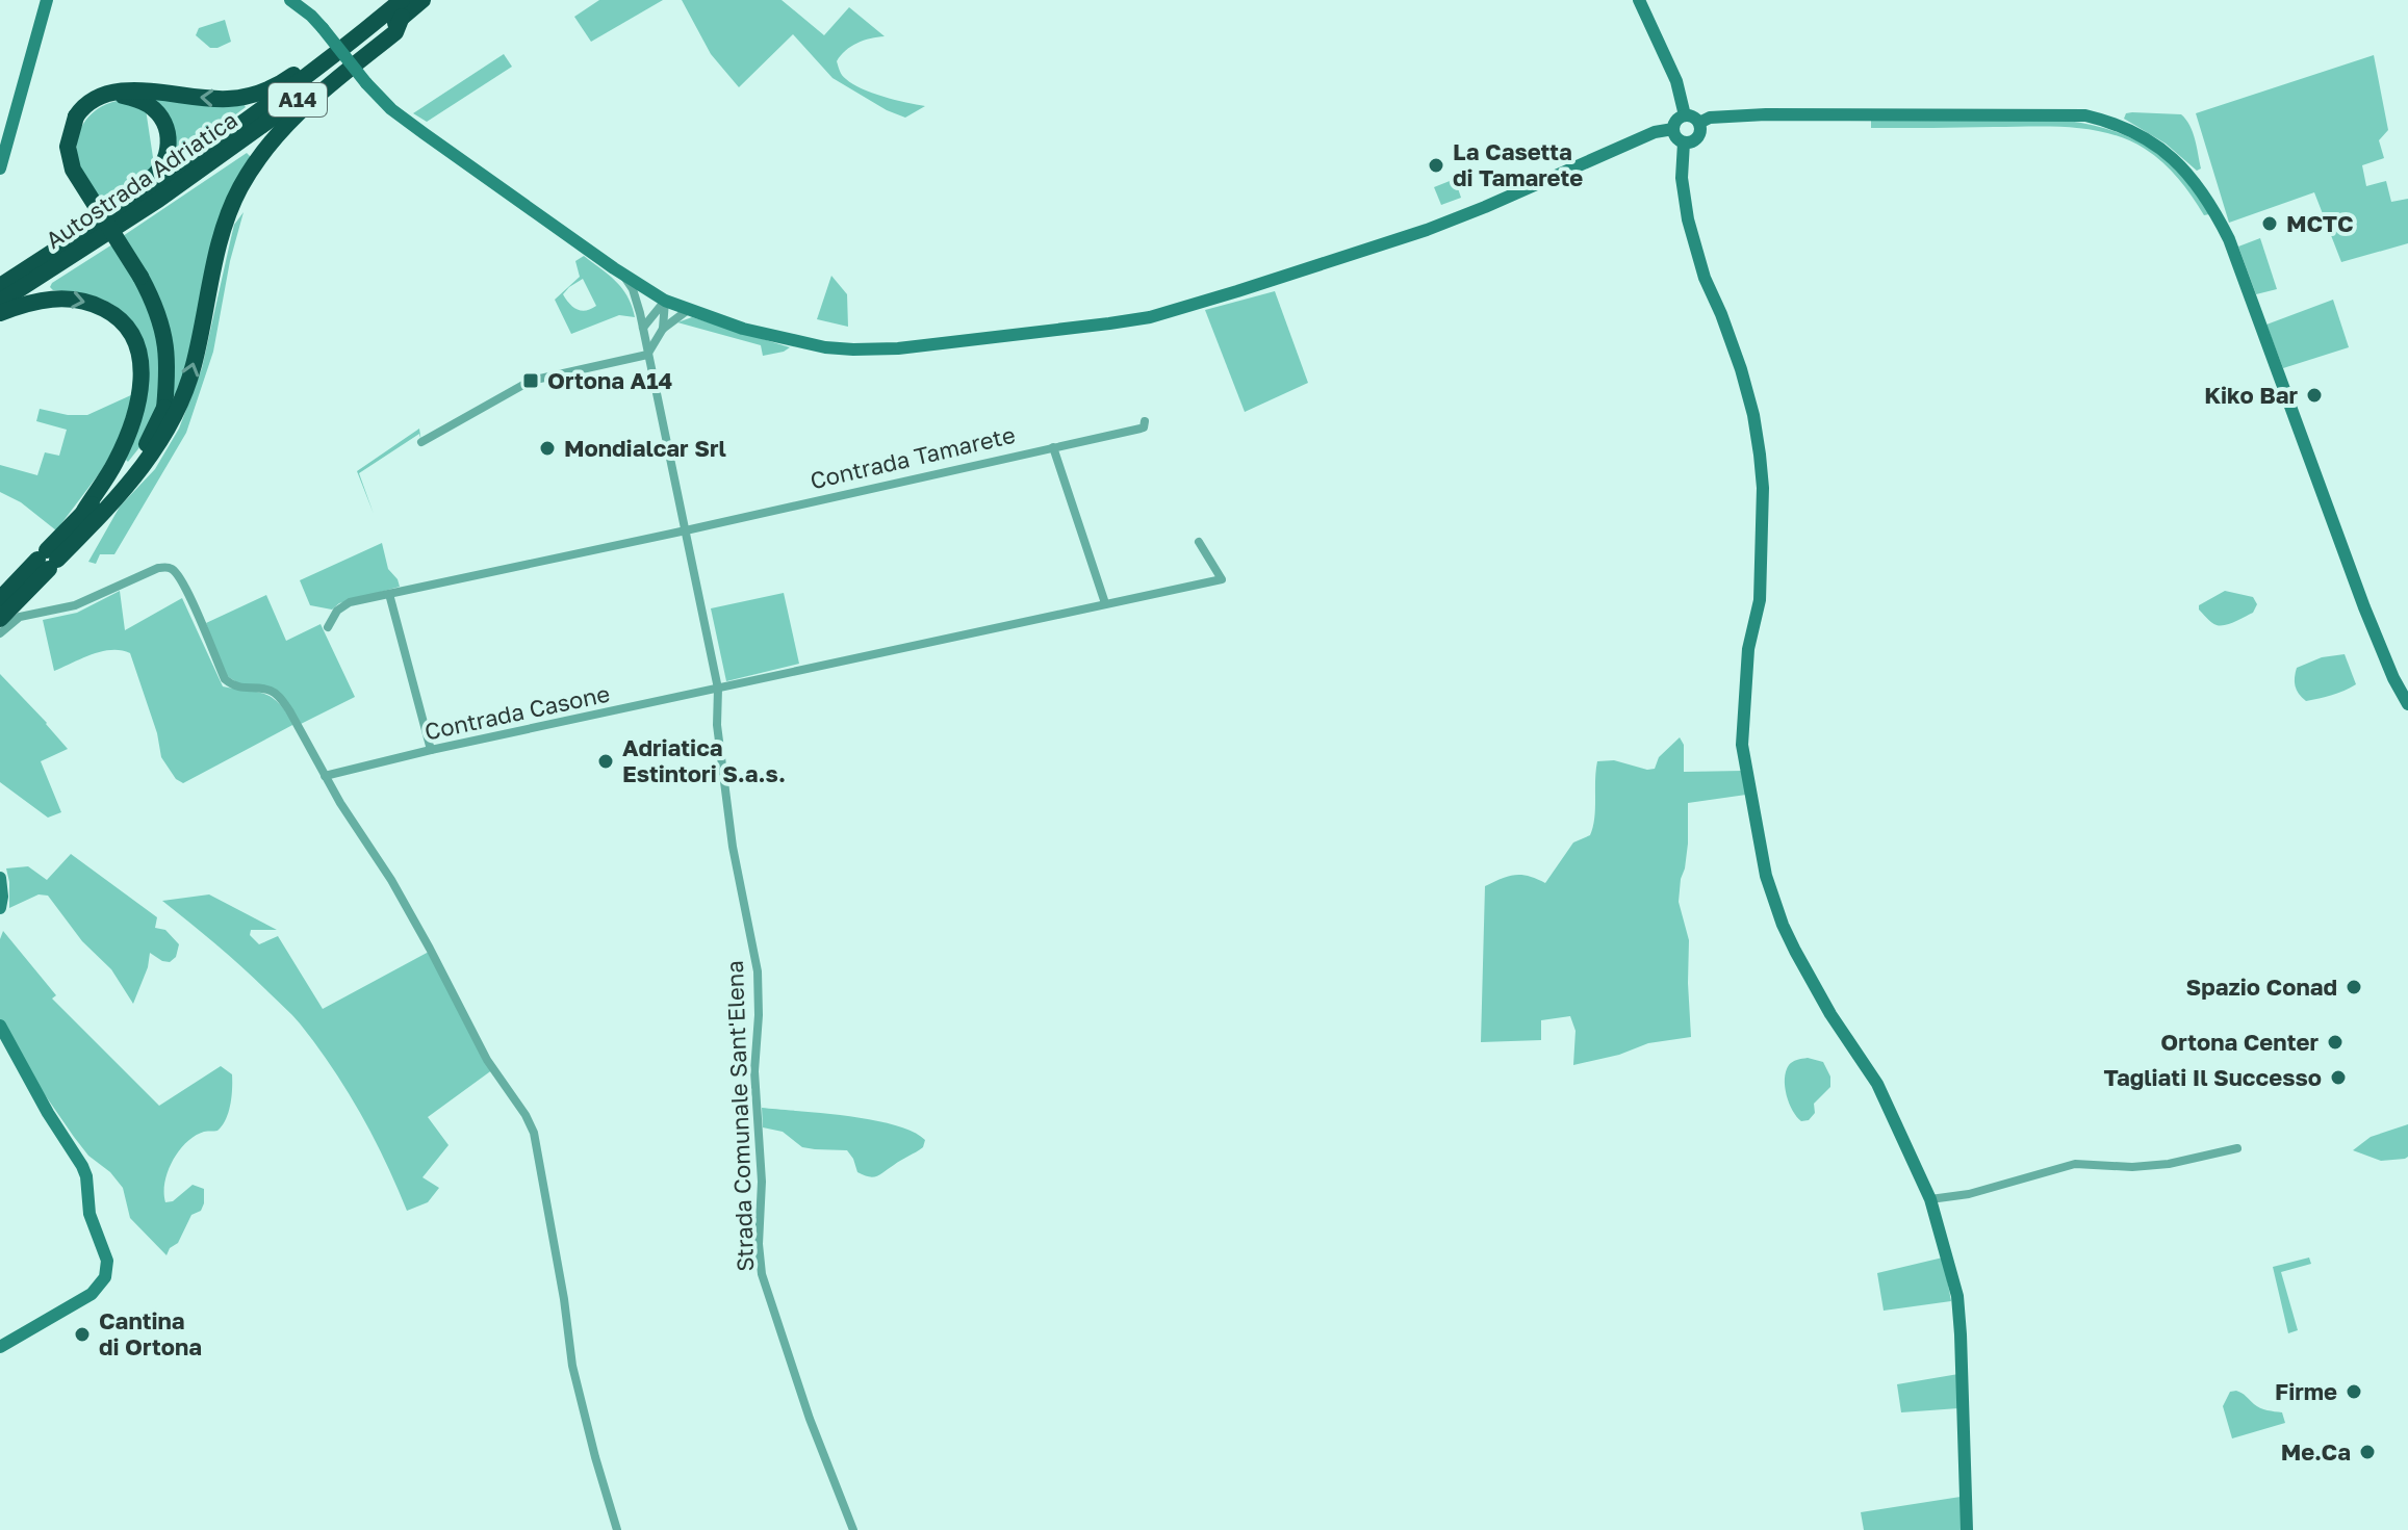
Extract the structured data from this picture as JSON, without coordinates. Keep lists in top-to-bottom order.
{
  "streets": {
    "highway": ["A14", "Autostrada Adriatica"],
    "street": ["Contrada Tamarete", "Contrada Casone", "Strada Comunale Sant'Elena"]
  },
  "crossings": [
    ["Contrada Tamarete", "Strada Comunale Sant'Elena"],
    ["Contrada Casone", "Strada Comunale Sant'Elena"]
  ],
  "places": {
    "other": [
      "La Casetta di Tamarete",
      "MCTC",
      "Kiko Bar",
      "Mondialcar Srl",
      "Adriatica Estintori S.a.s.",
      "Spazio Conad",
      "Ortona Center",
      "Tagliati Il Successo",
      "Cantina di Ortona",
      "Firme",
      "Me.Ca"
    ],
    "transit": ["Ortona A14"]
  }
}
